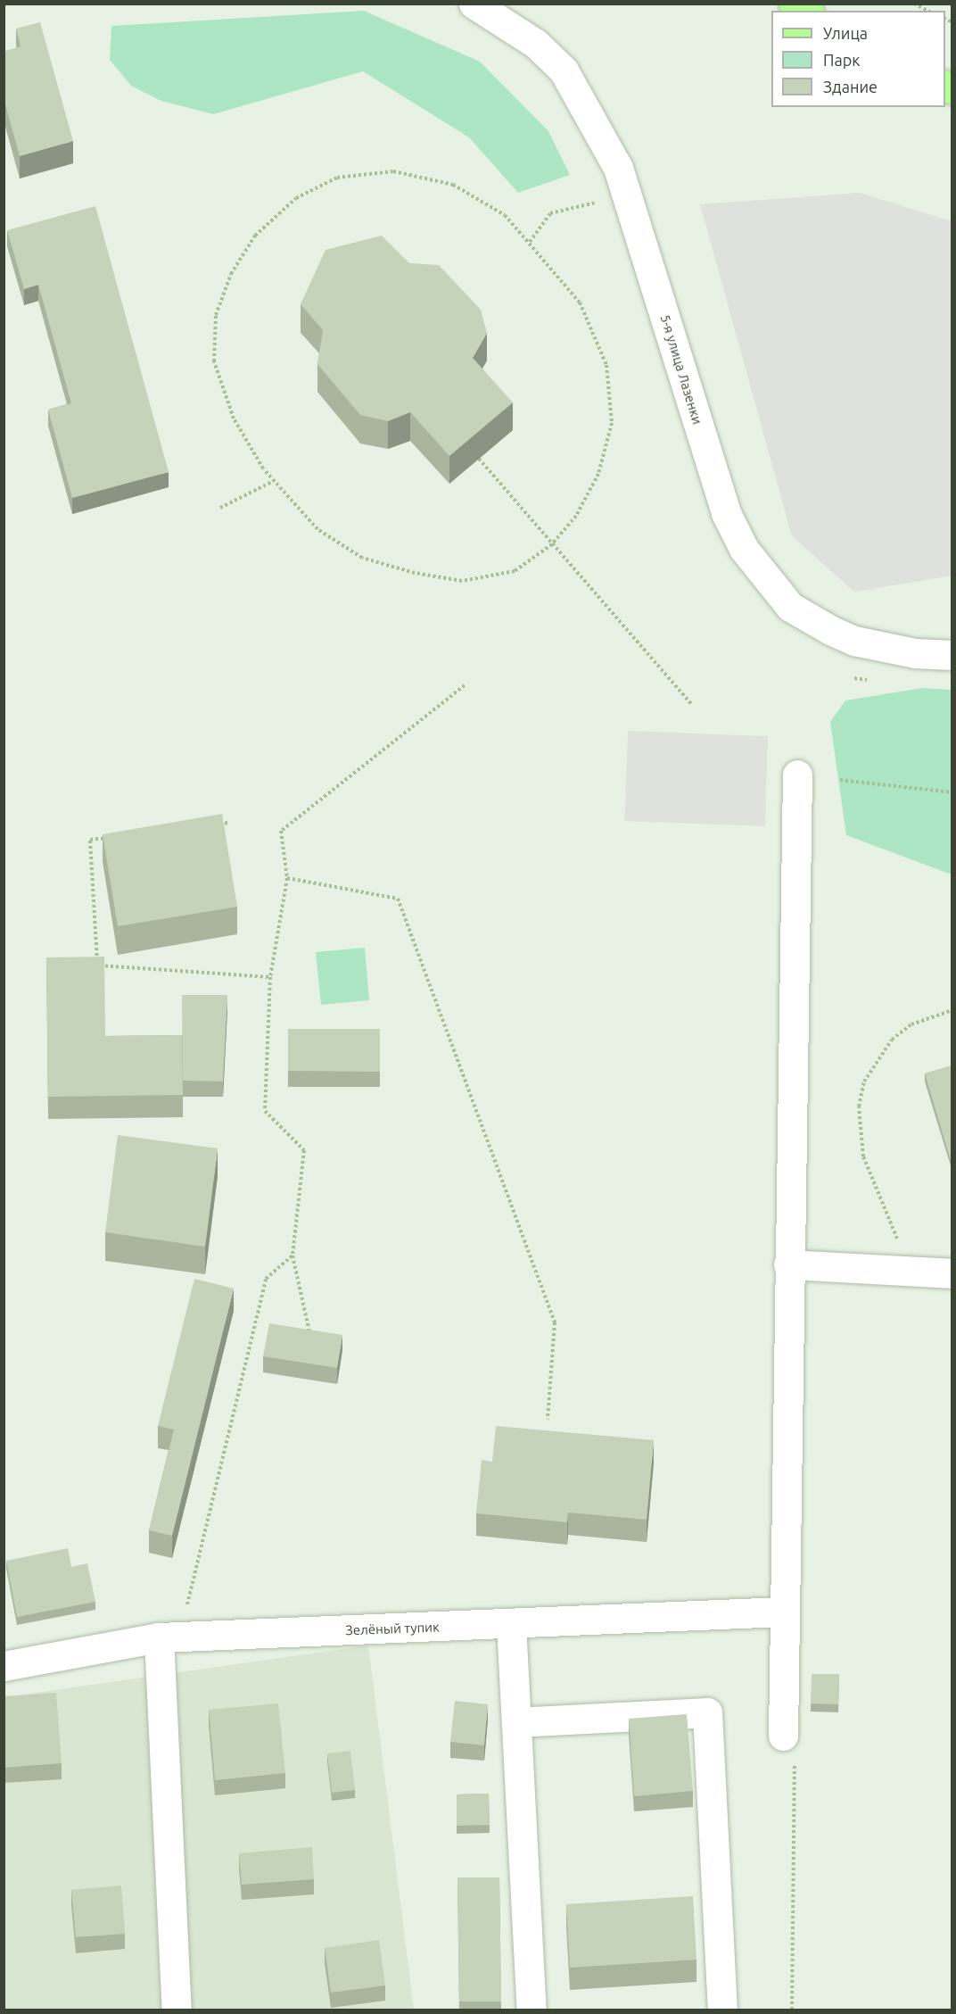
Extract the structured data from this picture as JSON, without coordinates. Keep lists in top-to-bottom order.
{
  "streets": {
    "street": ["5-я улица Лазенки", "Зелёный тупик"]
  },
  "legend": ["Улица", "Парк", "Здание"]
}
